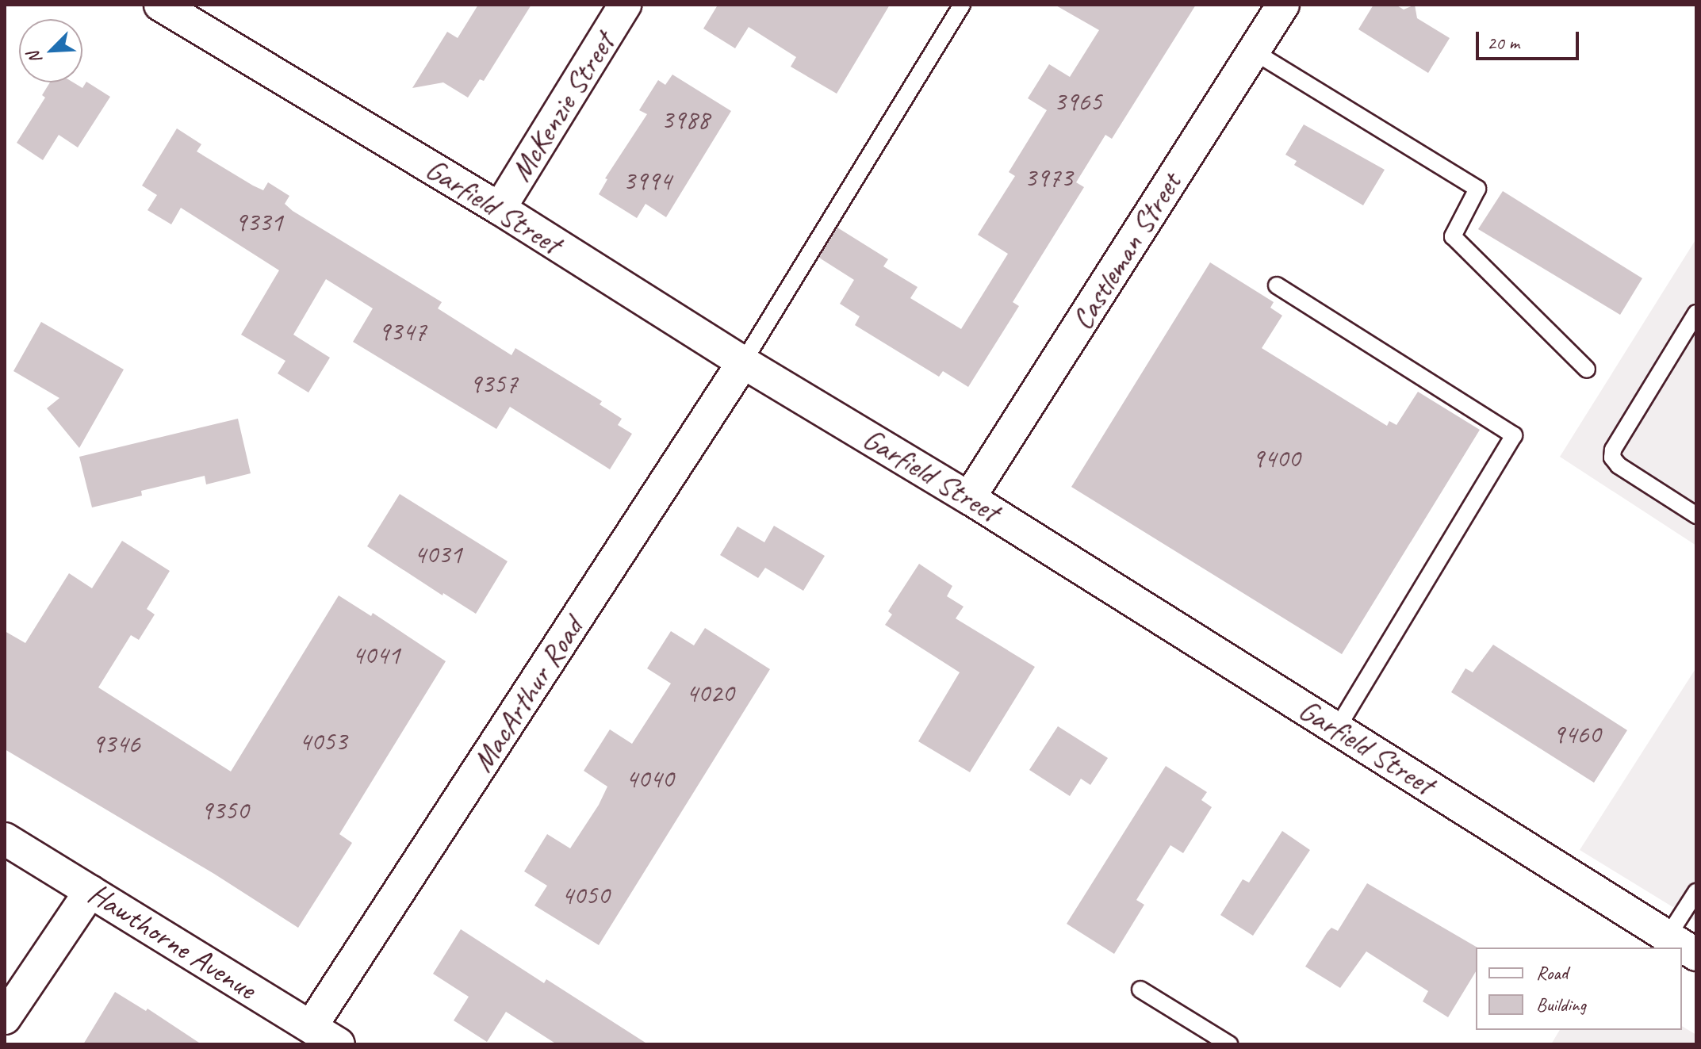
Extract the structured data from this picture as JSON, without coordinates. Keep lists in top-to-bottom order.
{
  "streets": {
    "street": [
      "McKenzie Street",
      "Garfield Street",
      "Castleman Street",
      "MacArthur Road",
      "Hawthorne Avenue"
    ]
  },
  "crossings": [
    ["McKenzie Street", "Garfield Street"],
    ["Garfield Street", "Castleman Street"],
    ["Garfield Street", "MacArthur Road"],
    ["MacArthur Road", "Hawthorne Avenue"]
  ],
  "house_numbers": [
    "3965",
    "3988",
    "3973",
    "3994",
    "9331",
    "9347",
    "9357",
    "9400",
    "4031",
    "4041",
    "4020",
    "9460",
    "4053",
    "9346",
    "4040",
    "9350",
    "4050"
  ],
  "legend": ["Road", "Building"],
  "scale_bar": "20 m",
  "north": "bottom left"
}
